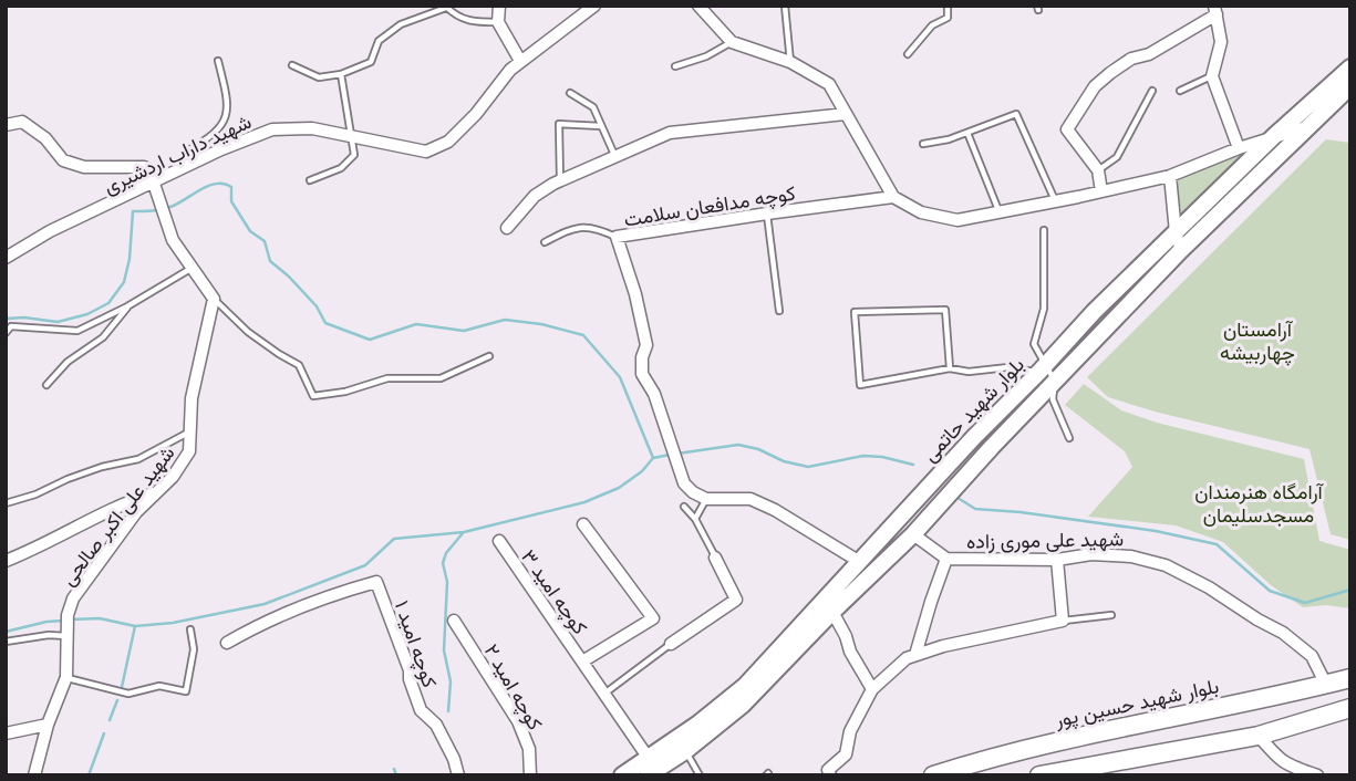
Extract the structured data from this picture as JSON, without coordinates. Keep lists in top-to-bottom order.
{
  "streets": {
    "main road": ["بلوار شهید حاتمی", "بلوار شهيد حسین پور"],
    "street": [
      "شهید داراب اردشیری",
      "کوچه مدافعان سلامت",
      "شهید علی اکبر صالحی",
      "شهید علی موری زاده",
      "کوچه امید ۳",
      "کوچه امید ۱",
      "کوچه امید ۲"
    ]
  },
  "crossings": [
    ["بلوار شهید حاتمی", "شهید علی موری زاده"],
    ["بلوار شهید حاتمی", "کوچه امید ۳"],
    ["شهید علی موری زاده", "بلوار شهيد حسین پور"]
  ],
  "parks": ["آرامستان چهاربیشه", "آرامگاه هنرمندان مسجدسلیمان"]
}
